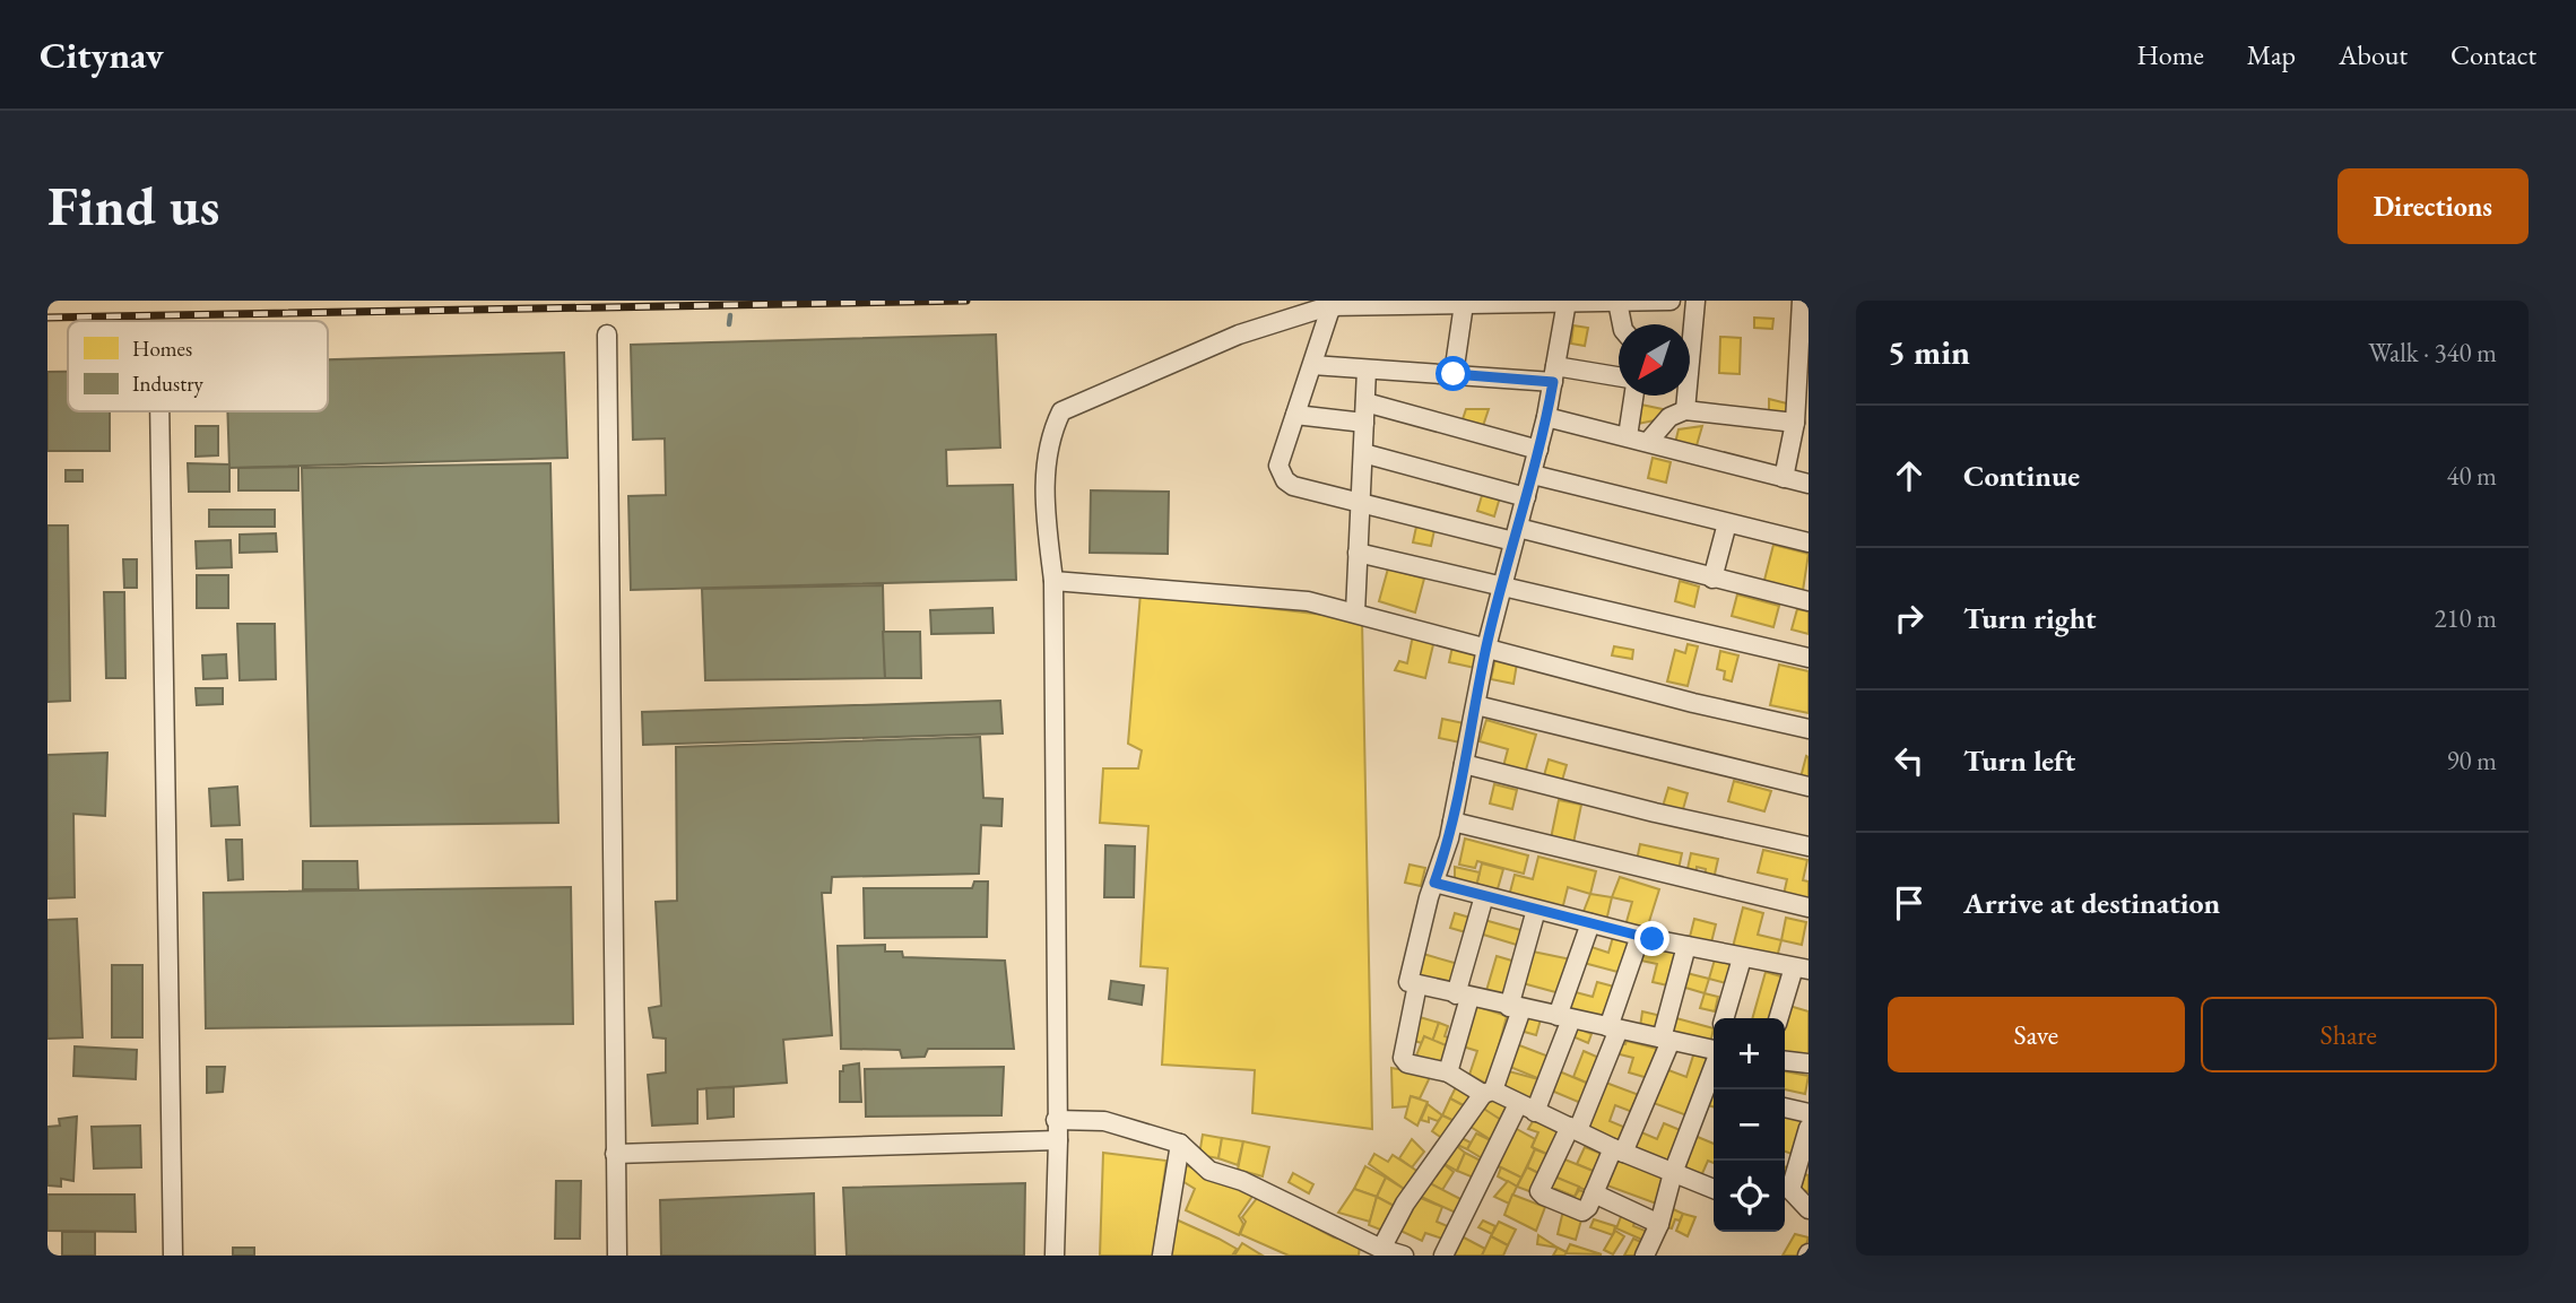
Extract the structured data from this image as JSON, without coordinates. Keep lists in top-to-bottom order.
{
  "legend": ["Homes", "Industry"],
  "north": "bottom left",
  "page": {
    "header": "Citynav",
    "nav": [
      "Home",
      "Map",
      "About",
      "Contact"
    ],
    "buttons": [
      "Directions",
      ["Save", "Share"]
    ],
    "title": "Find us",
    "heading": ["5 min", "Walk · 340 m"],
    "list": [
      ["Continue", "40 m"],
      ["Turn right", "210 m"],
      ["Turn left", "90 m"],
      "Arrive at destination"
    ],
    "map_buttons": ["+", "−"]
  }
}
